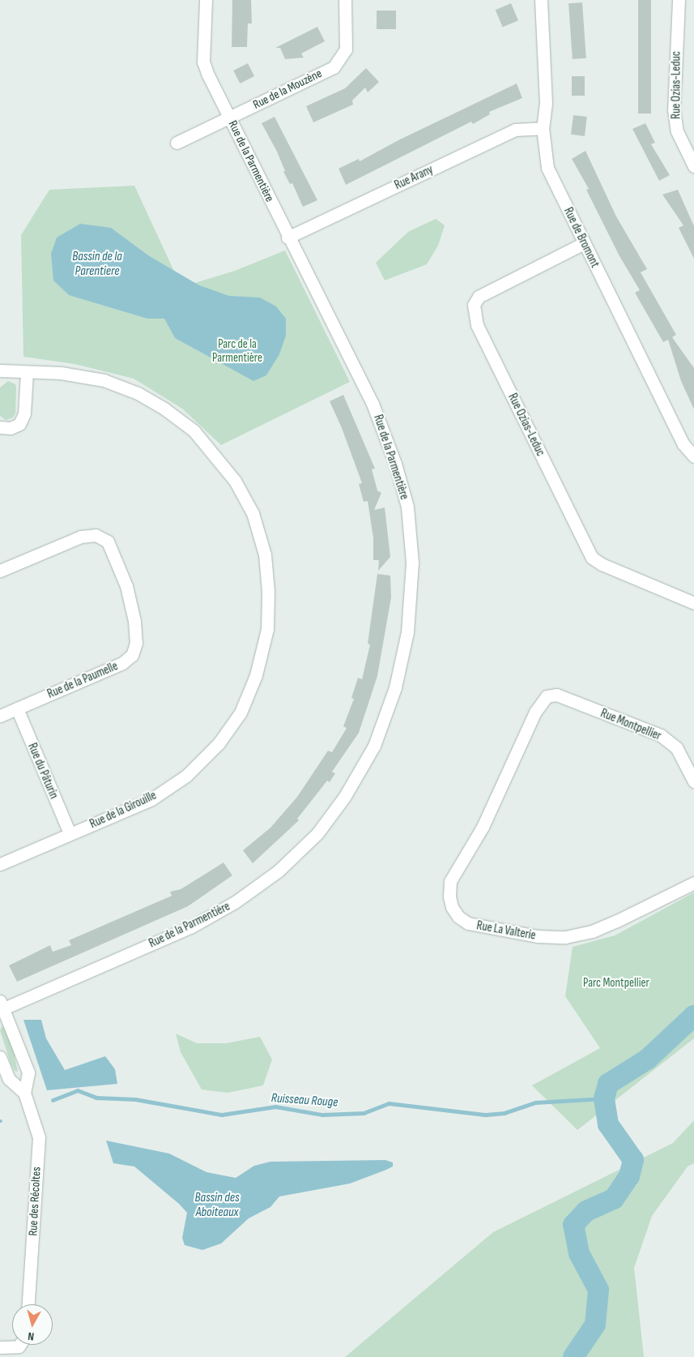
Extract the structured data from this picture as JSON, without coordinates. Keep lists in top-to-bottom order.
{
  "streets": {
    "street": [
      "Rue Ozias-Leduc",
      "Rue de la Mouzène",
      "Rue de la Parmentière",
      "Rue Arany",
      "Rue de Bromont",
      "Rue de la Paumelle",
      "Rue Montpellier",
      "Rue du Pâturin",
      "Rue de la Girouille",
      "Rue La Valterie",
      "Rue des Récoltes"
    ]
  },
  "crossings": [
    ["Rue Ozias-Leduc", "Rue de Bromont"],
    ["Rue de la Mouzène", "Rue de la Parmentière"],
    ["Rue de la Parmentière", "Rue Arany"],
    ["Rue de la Parmentière", "Rue des Récoltes"],
    ["Rue Arany", "Rue de Bromont"],
    ["Rue de la Paumelle", "Rue du Pâturin"],
    ["Rue Montpellier", "Rue La Valterie"],
    ["Rue du Pâturin", "Rue de la Girouille"]
  ],
  "water": ["Bassin de la Parentiere", "Ruisseau Rouge", "Bassin des Aboiteaux"],
  "parks": ["Parc de la Parmentière", "Parc Montpellier"],
  "north": "bottom"
}
